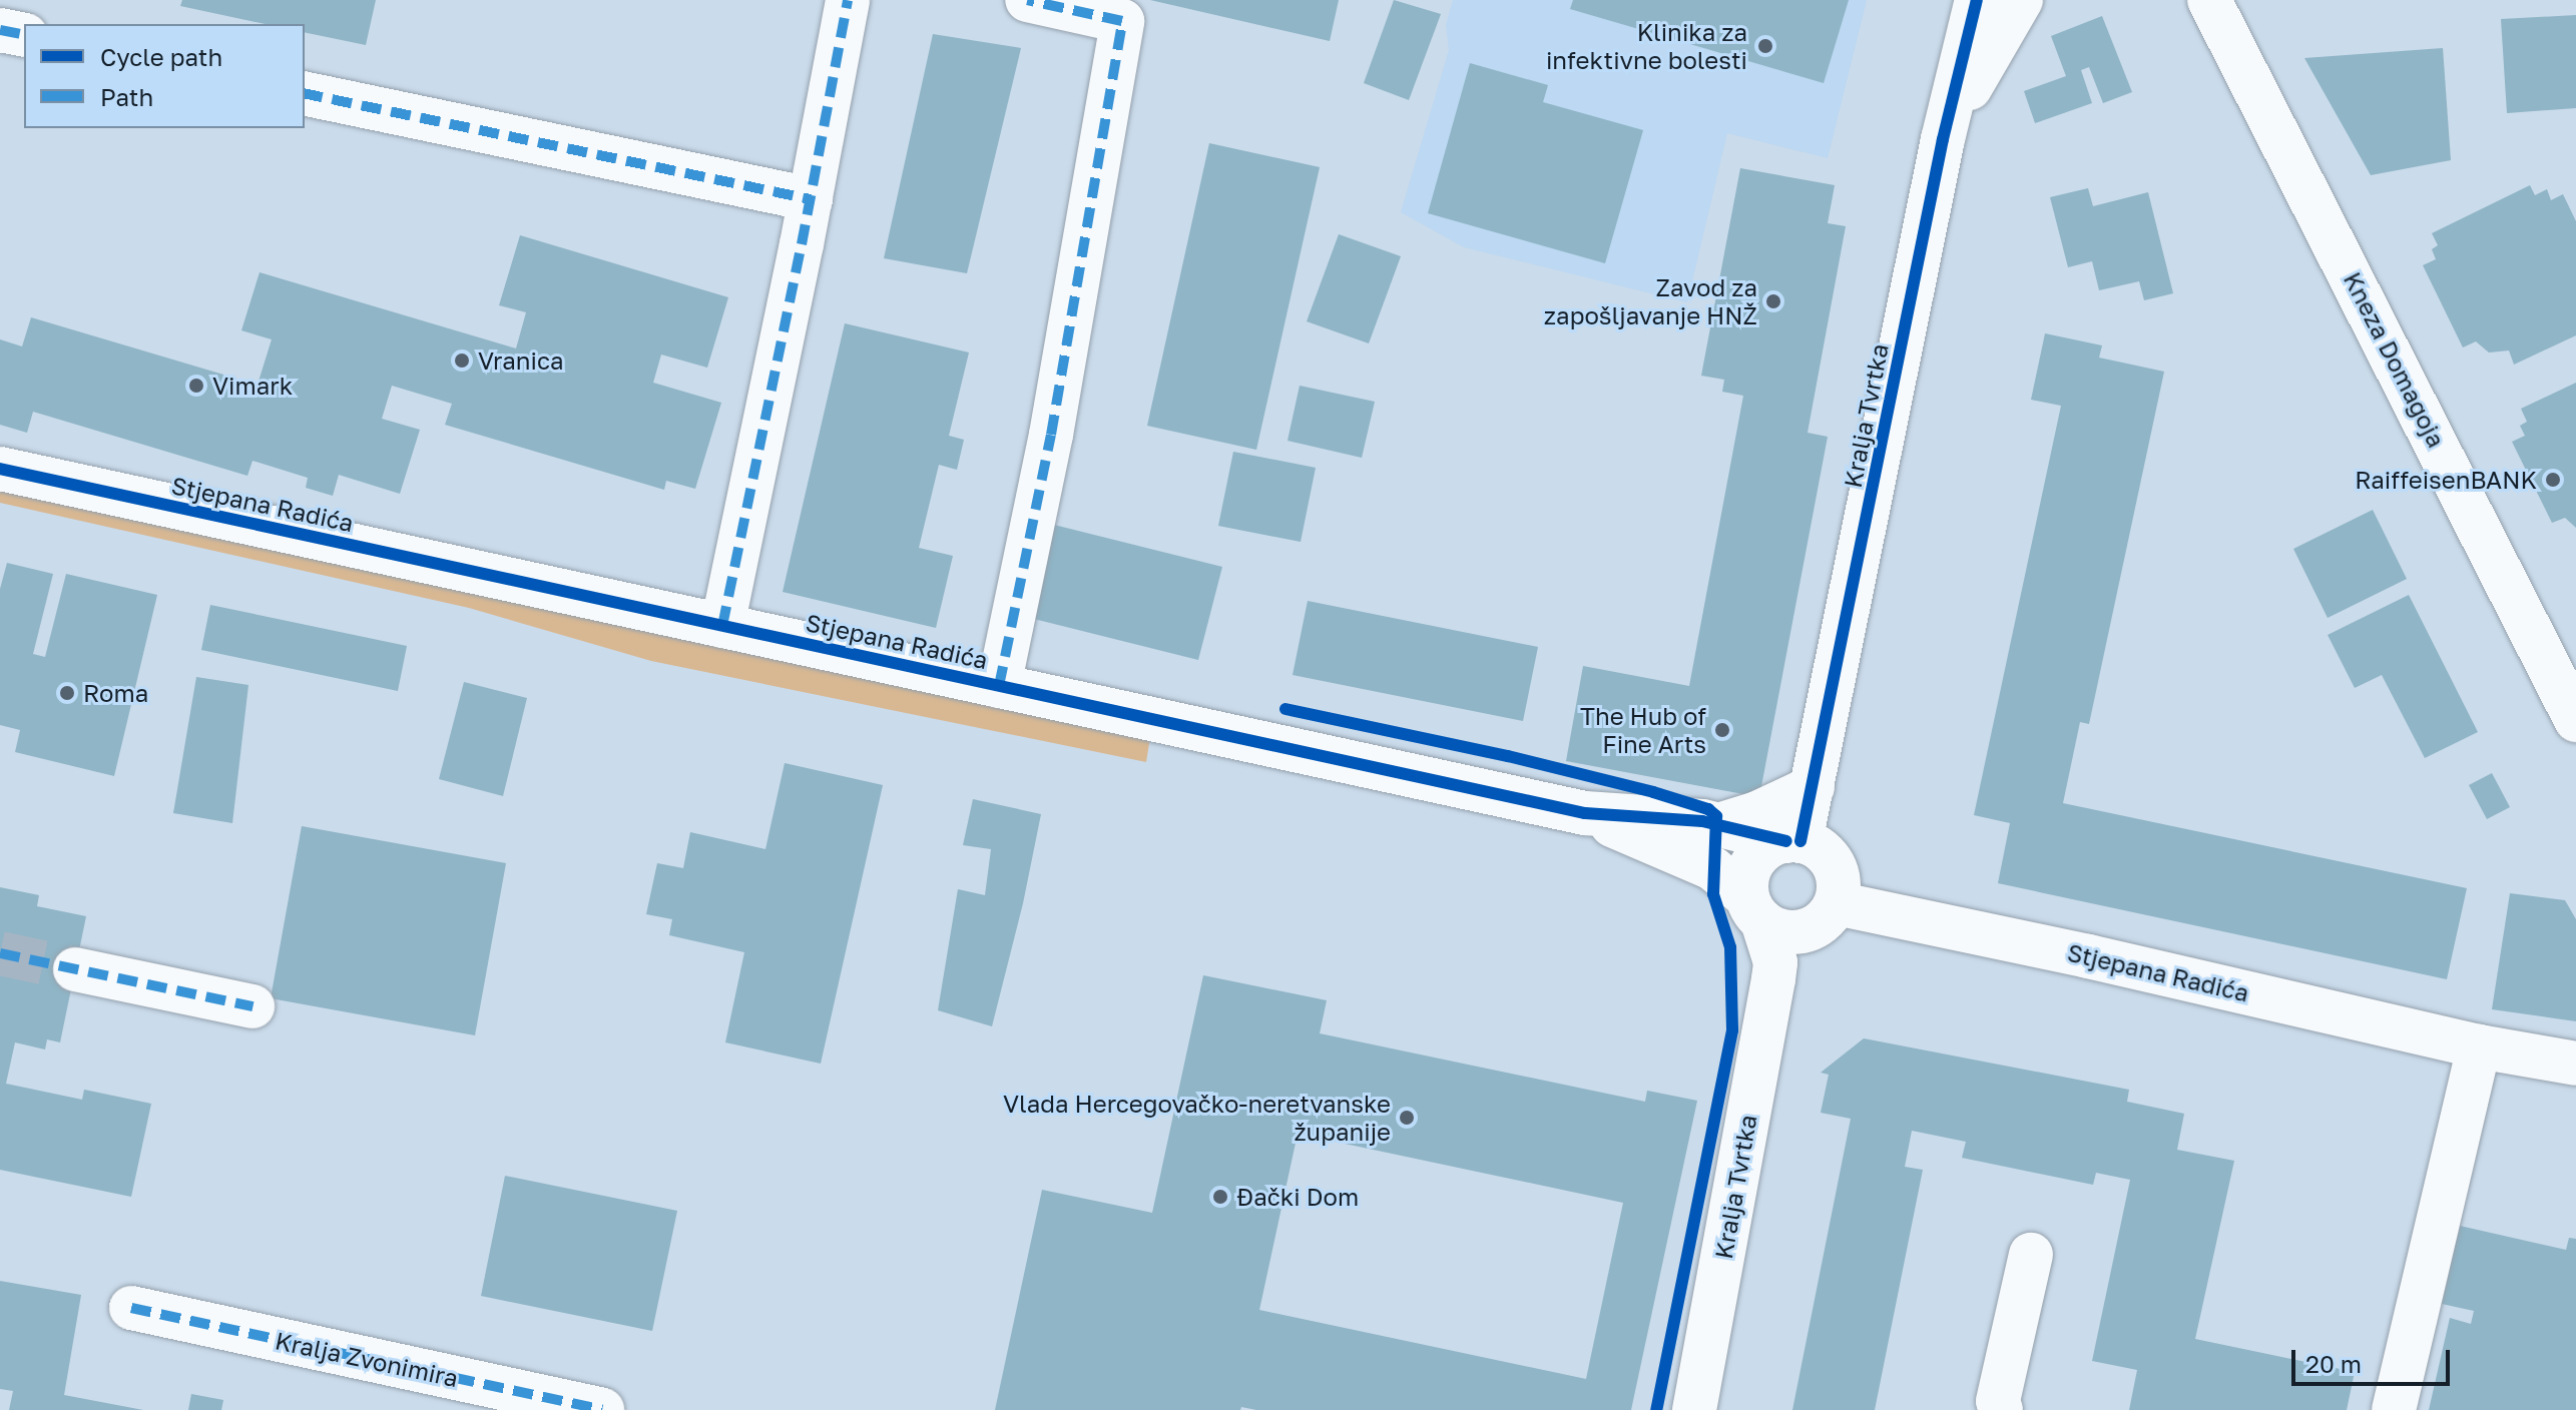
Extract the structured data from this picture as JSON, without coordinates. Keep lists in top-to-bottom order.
{
  "streets": {
    "street": [
      "Kneza Domagoja",
      "Kralja Tvrtka",
      "Stjepana Radića",
      "Kralja Zvonimira"
    ]
  },
  "crossings": [
    ["Kralja Tvrtka", "Stjepana Radića"]
  ],
  "places": [
    "Klinika za infektivne bolesti",
    "Zavod za zapošljavanje HNŽ",
    "Vranica",
    "Vimark",
    "RaiffeisenBANK",
    "Roma",
    "The Hub of Fine Arts",
    "Vlada Hercegovačko-neretvanske županije",
    "Đački Dom"
  ],
  "legend": ["Cycle path", "Path"],
  "scale_bar": "20 m"
}
